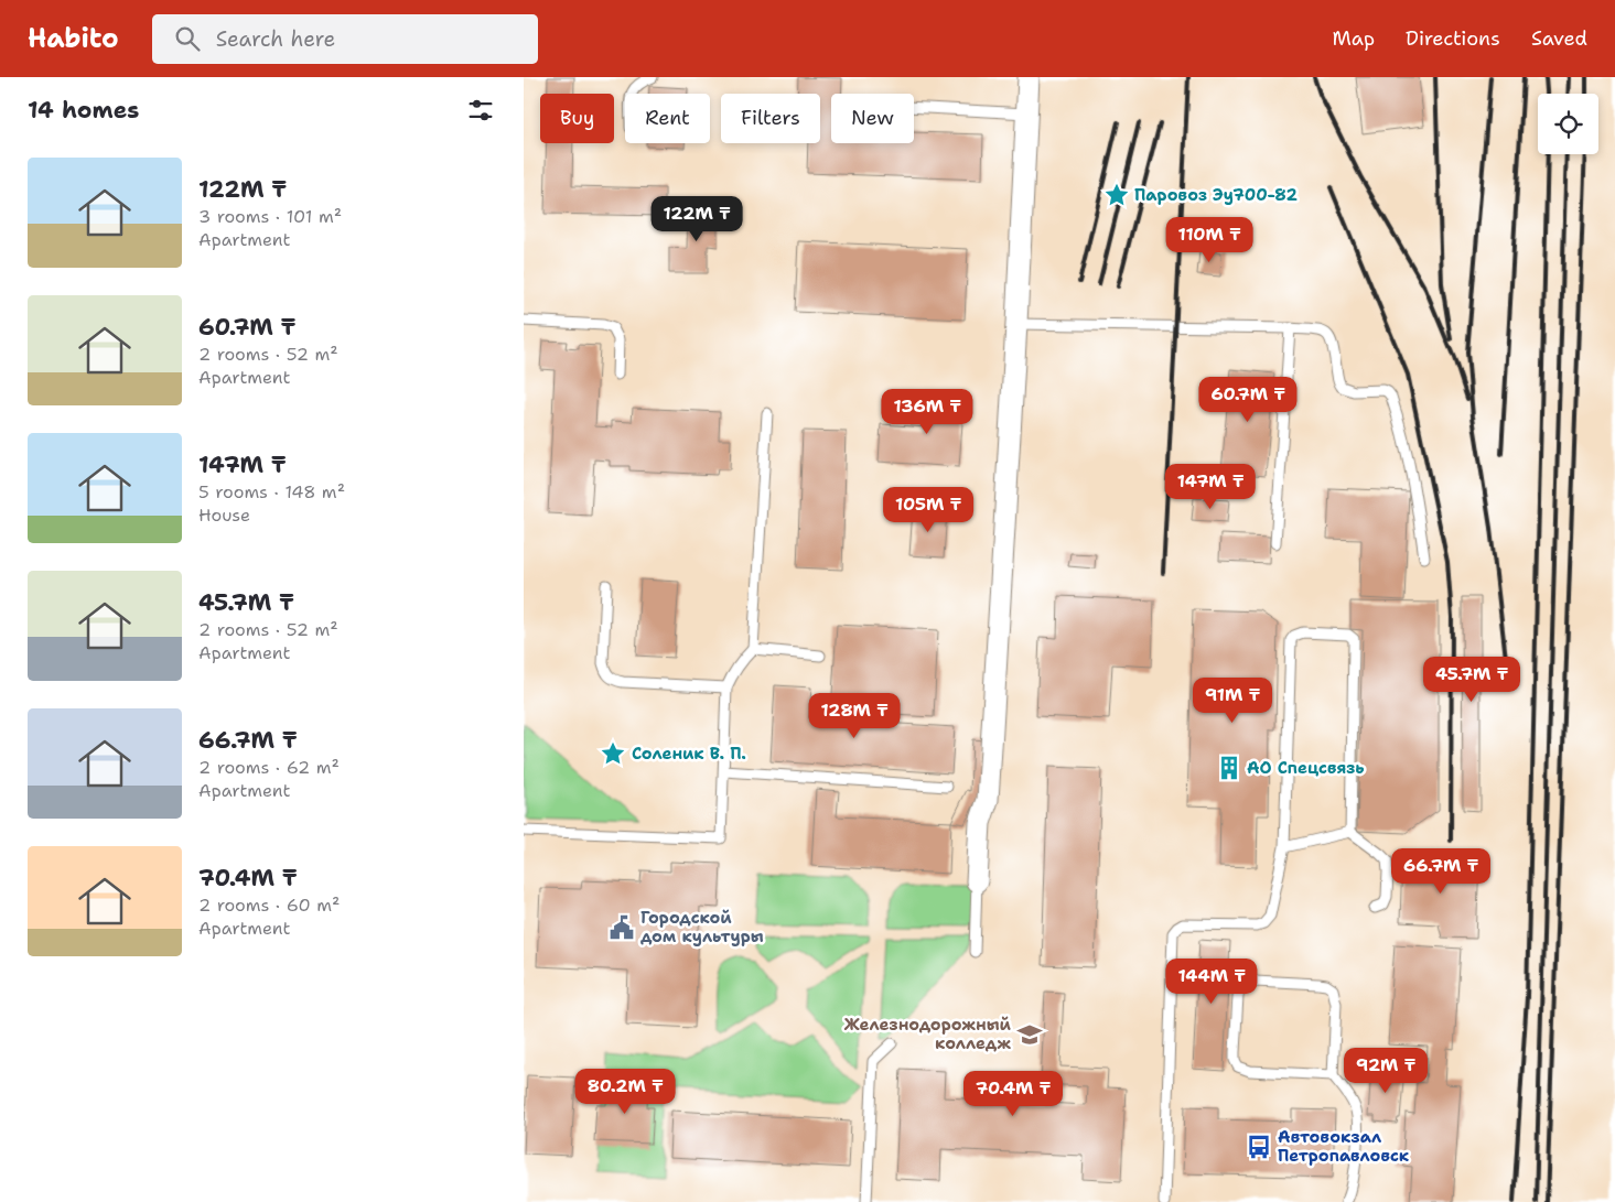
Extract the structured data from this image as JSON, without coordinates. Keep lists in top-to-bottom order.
{
  "places": {
    "place": ["Паровоз Эу700-82", "Соленик В. П."],
    "building": ["АО Спецсвязь"],
    "public building": ["Городской дом культуры"],
    "school or university": ["Железнодорожный колледж"],
    "bus stop": ["Автовокзал Петропавловск"]
  },
  "page": {
    "header": "Habito",
    "search": "Search here",
    "nav": ["Map", "Directions", "Saved"],
    "heading": "14 homes",
    "chip": [
      "Buy",
      "Rent",
      "Filters",
      "New"
    ],
    "list": [
      {
        "name": "122M ₸",
        "note": "3 rooms · 101 m² · Apartment"
      },
      {
        "name": "60.7M ₸",
        "note": "2 rooms · 52 m² · Apartment"
      },
      {
        "name": "147M ₸",
        "note": "5 rooms · 148 m² · House"
      },
      {
        "name": "45.7M ₸",
        "note": "2 rooms · 52 m² · Apartment"
      },
      {
        "name": "66.7M ₸",
        "note": "2 rooms · 62 m² · Apartment"
      },
      {
        "name": "70.4M ₸",
        "note": "2 rooms · 60 m² · Apartment"
      }
    ],
    "price": [
      "122M ₸",
      "110M ₸",
      "60.7M ₸",
      "136M ₸",
      "147M ₸",
      "105M ₸",
      "45.7M ₸",
      "91M ₸",
      "128M ₸",
      "66.7M ₸",
      "144M ₸",
      "92M ₸",
      "80.2M ₸",
      "70.4M ₸"
    ]
  }
}
